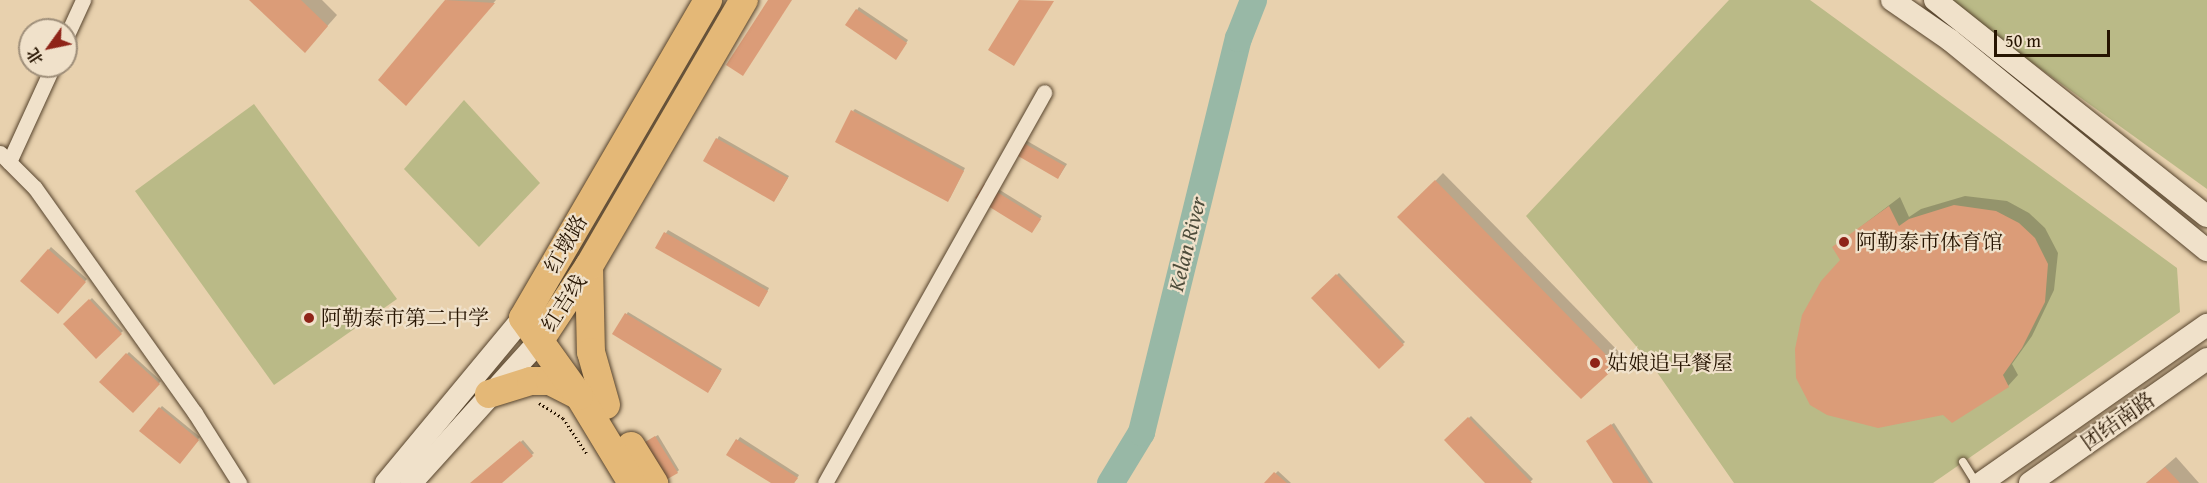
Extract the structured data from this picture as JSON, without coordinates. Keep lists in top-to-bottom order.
{
  "streets": {
    "highway": ["红墩路", "红吉线"],
    "main road": ["团结南路"]
  },
  "crossings": [
    ["红墩路", "红吉线"]
  ],
  "water": ["Kelan River"],
  "places": ["阿勒泰市体育馆", "阿勒泰市第二中学", "姑娘追早餐屋"],
  "scale_bar": "50 m",
  "north": "bottom left"
}
